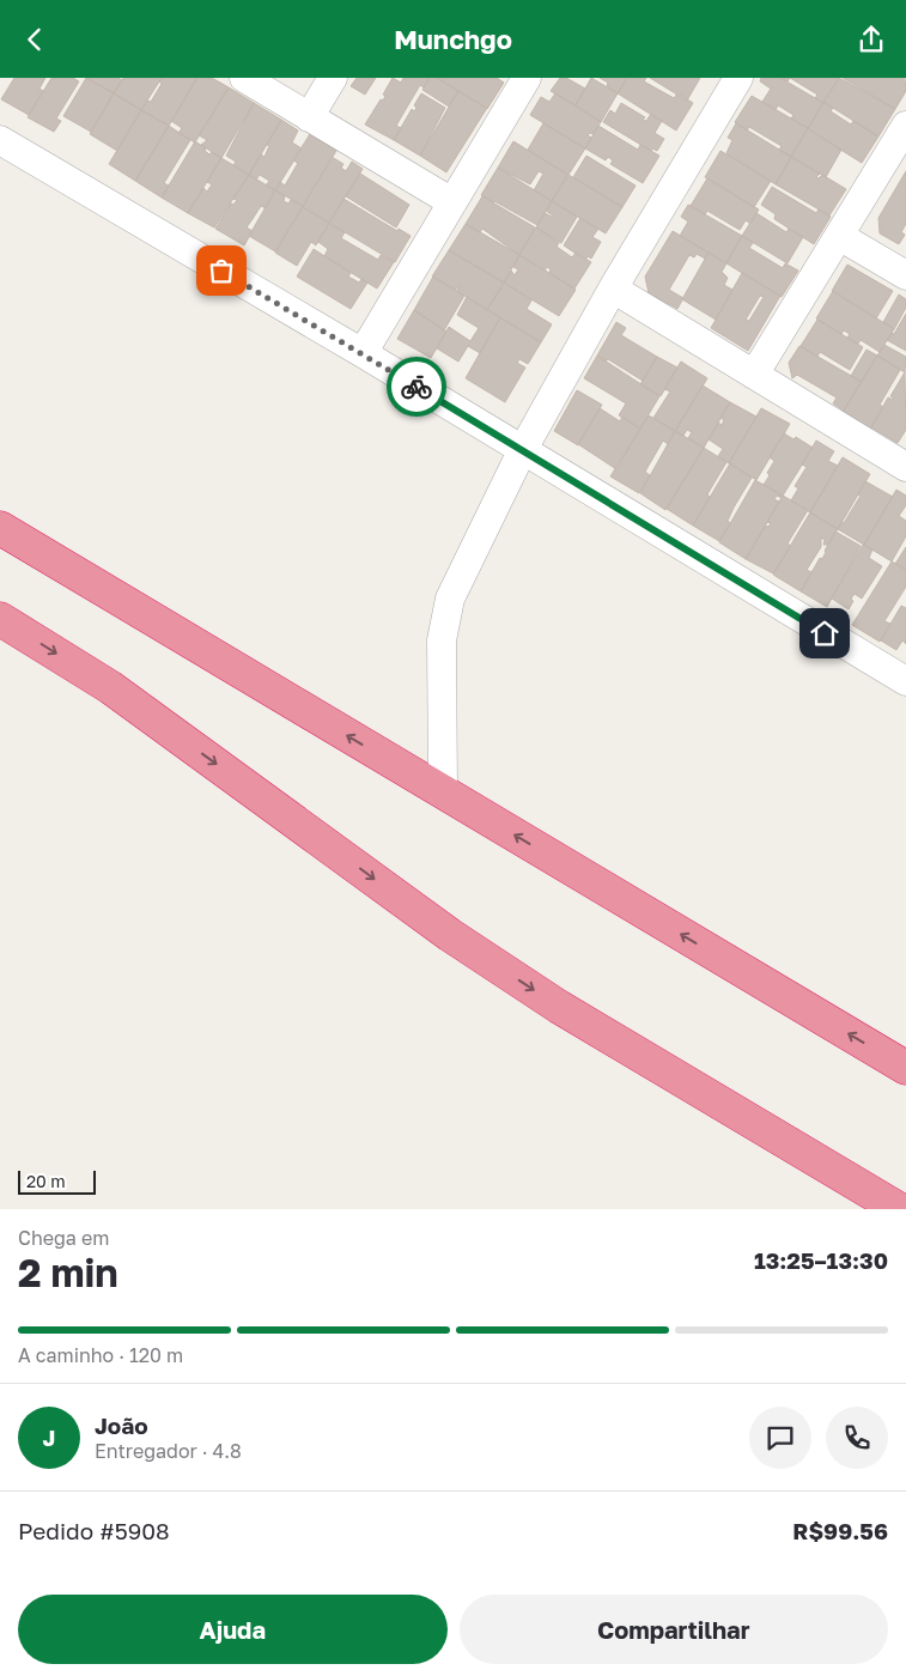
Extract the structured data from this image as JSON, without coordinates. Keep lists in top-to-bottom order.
{
  "scale_bar": "20 m",
  "page": {
    "header": "Munchgo",
    "scale": "20 m",
    "heading": ["2 min", "Chega em", "13:25–13:30"],
    "panel": [
      "João",
      "Entregador · 4.8",
      "Pedido #5908",
      "R$99.56"
    ],
    "bar": "A caminho · 120 m",
    "round": "J",
    "buttons": ["Ajuda", "Compartilhar"]
  }
}
